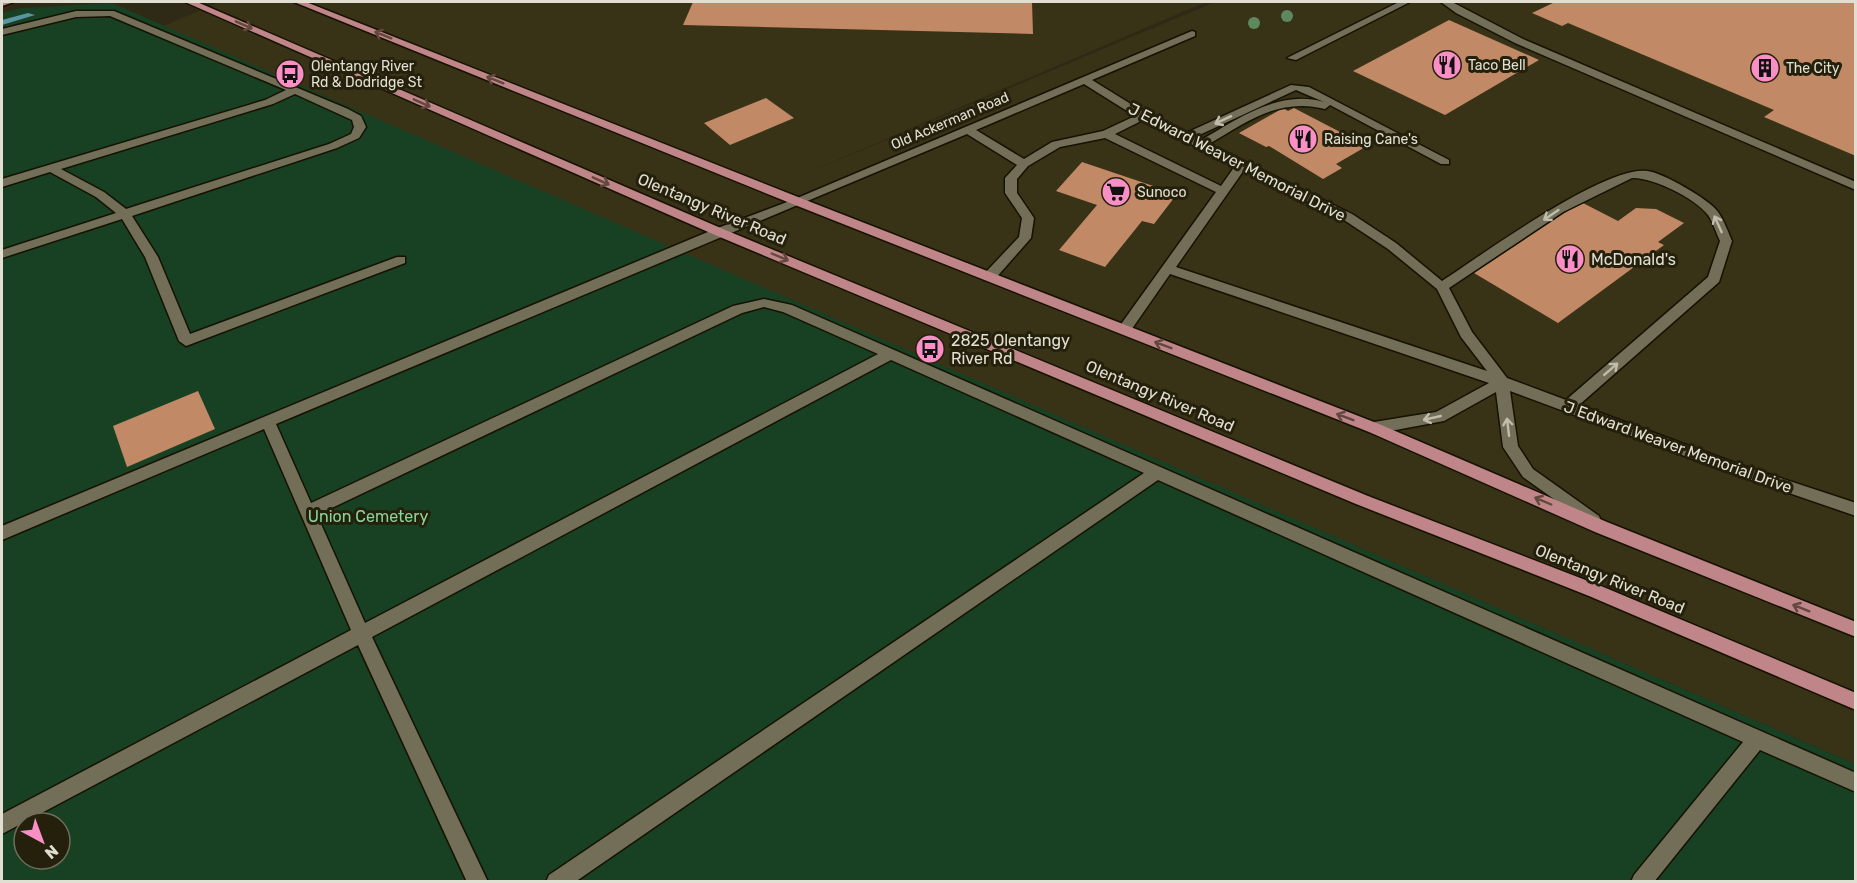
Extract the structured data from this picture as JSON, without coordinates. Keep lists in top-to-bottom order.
{
  "streets": {
    "main road": ["Olentangy River Road"],
    "lane": ["Old Ackerman Road", "J Edward Weaver Memorial Drive"]
  },
  "crossings": [
    ["Old Ackerman Road", "J Edward Weaver Memorial Drive"],
    ["Old Ackerman Road", "Olentangy River Road"]
  ],
  "parks": ["Union Cemetery"],
  "places": {
    "restaurant": ["Taco Bell", "Raising Cane's", "McDonald's"],
    "building": ["The City"],
    "bus stop": ["Olentangy River Rd & Dodridge St", "2825 Olentangy River Rd"],
    "supermarket": ["Sunoco"]
  },
  "north": "bottom right"
}
